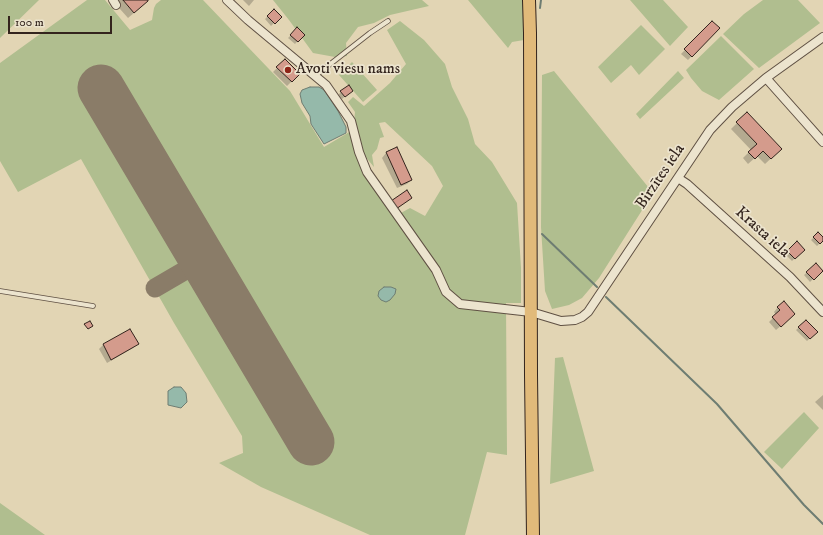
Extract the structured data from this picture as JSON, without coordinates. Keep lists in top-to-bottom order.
{
  "streets": {
    "street": ["Birzītes iela", "Krasta iela"]
  },
  "crossings": [
    ["Birzītes iela", "Krasta iela"]
  ],
  "places": ["Avoti viesu nams"],
  "scale_bar": "100 m"
}
